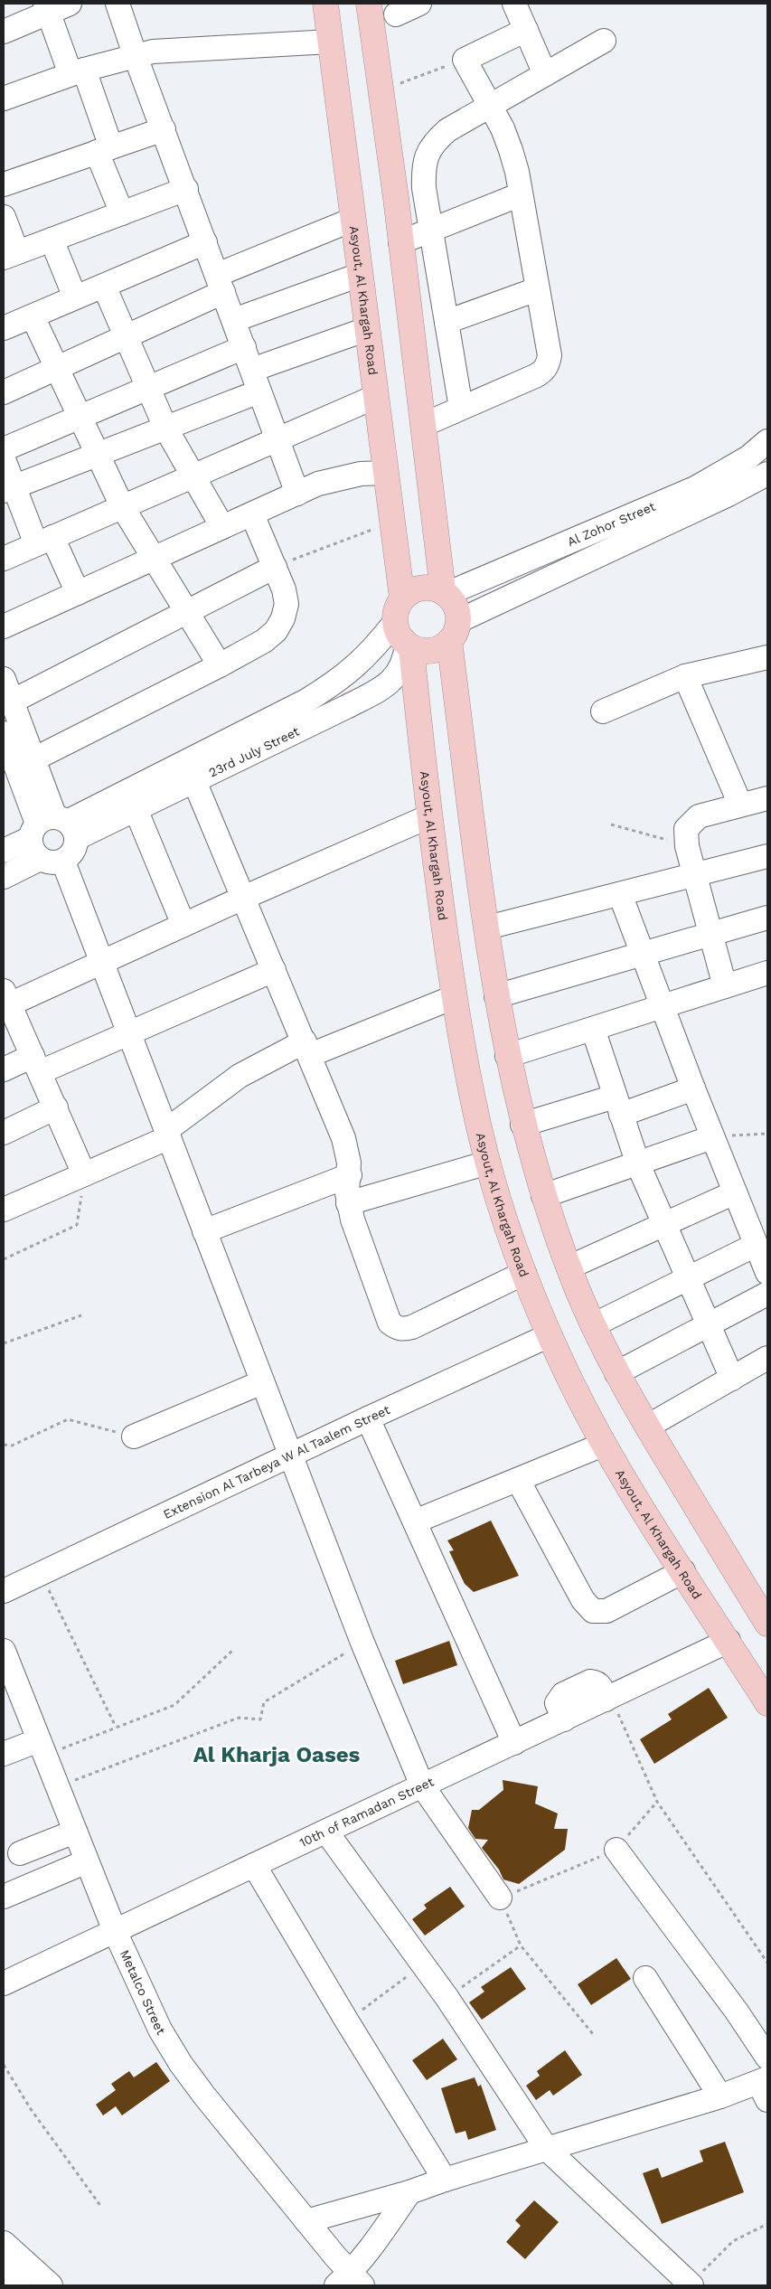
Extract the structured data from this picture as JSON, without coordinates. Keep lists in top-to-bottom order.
{
  "streets": {
    "highway": ["Asyout, Al Khargah Road"],
    "street": [
      "Al Zohor Street",
      "23rd July Street",
      "Extension Al Tarbeya W Al Taalem Street",
      "10th of Ramadan Street",
      "Metalco Street"
    ]
  },
  "crossings": [
    ["Asyout, Al Khargah Road", "Al Zohor Street"],
    ["Asyout, Al Khargah Road", "23rd July Street"],
    ["Asyout, Al Khargah Road", "Extension Al Tarbeya W Al Taalem Street"],
    ["Asyout, Al Khargah Road", "10th of Ramadan Street"],
    ["Al Zohor Street", "23rd July Street"],
    ["10th of Ramadan Street", "Metalco Street"]
  ],
  "districts": ["Al Kharja Oases"]
}
